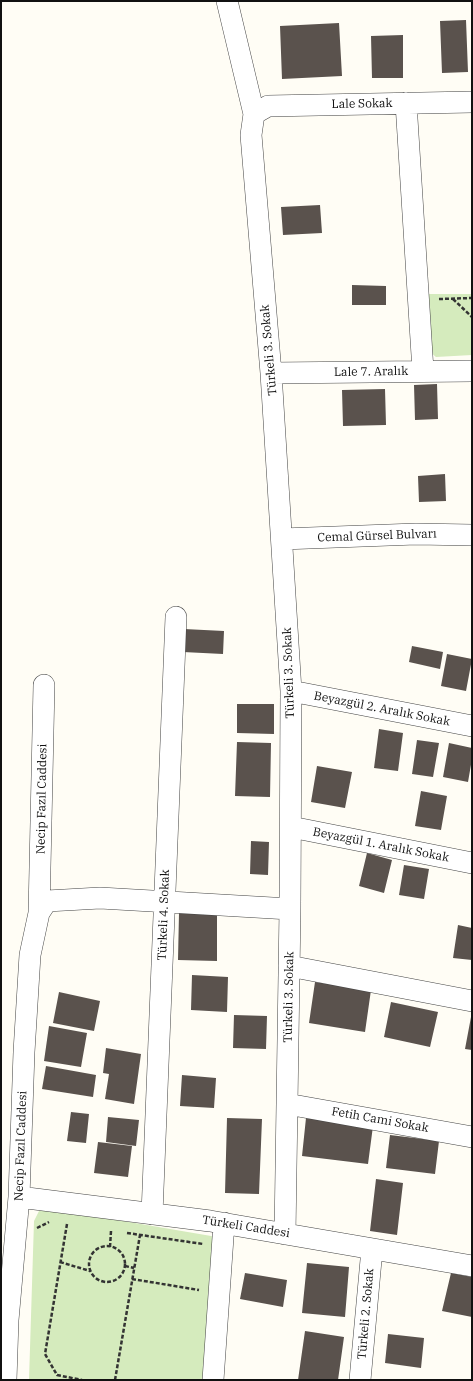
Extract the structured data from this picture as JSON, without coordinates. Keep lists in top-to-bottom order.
{
  "streets": {
    "street": [
      "Lale Sokak",
      "Türkeli 3. Sokak",
      "Lale 7. Aralık",
      "Cemal Gürsel Bulvarı",
      "Beyazgül 2. Aralık Sokak",
      "Necip Fazıl Caddesi",
      "Beyazgül 1. Aralık Sokak",
      "Türkeli 4. Sokak",
      "Fetih Cami Sokak",
      "Türkeli Caddesi",
      "Türkeli 2. Sokak"
    ]
  },
  "crossings": [
    ["Lale Sokak", "Türkeli 3. Sokak"],
    ["Türkeli 3. Sokak", "Lale 7. Aralık"],
    ["Türkeli 3. Sokak", "Cemal Gürsel Bulvarı"],
    ["Türkeli 3. Sokak", "Beyazgül 2. Aralık Sokak"],
    ["Türkeli 3. Sokak", "Beyazgül 1. Aralık Sokak"],
    ["Türkeli 3. Sokak", "Fetih Cami Sokak"],
    ["Türkeli 3. Sokak", "Türkeli Caddesi"],
    ["Necip Fazıl Caddesi", "Türkeli Caddesi"],
    ["Türkeli 4. Sokak", "Türkeli Caddesi"],
    ["Türkeli Caddesi", "Türkeli 2. Sokak"]
  ]
}
